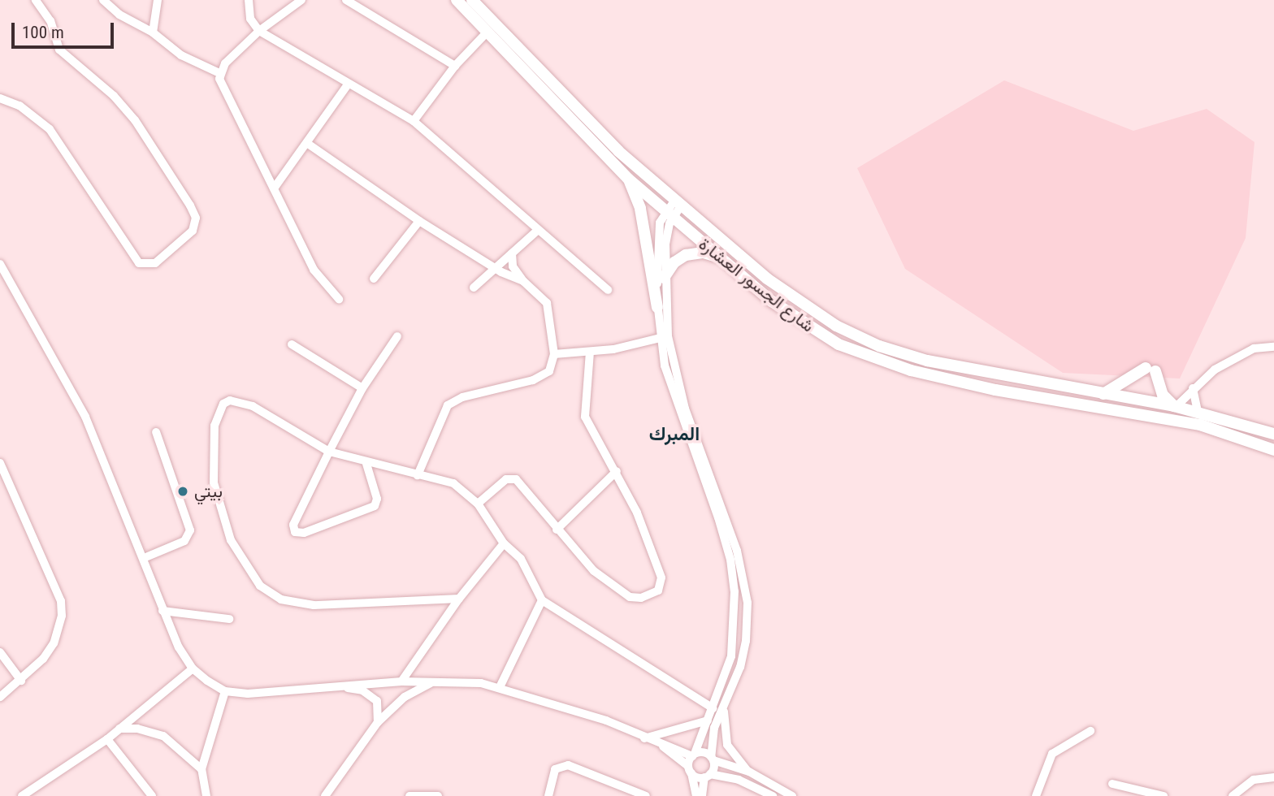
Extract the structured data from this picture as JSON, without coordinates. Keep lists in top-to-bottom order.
{
  "streets": {
    "main road": ["شارع الجسور العشارة"]
  },
  "districts": ["المبرك"],
  "places": ["بيتي"],
  "scale_bar": "100 m"
}
